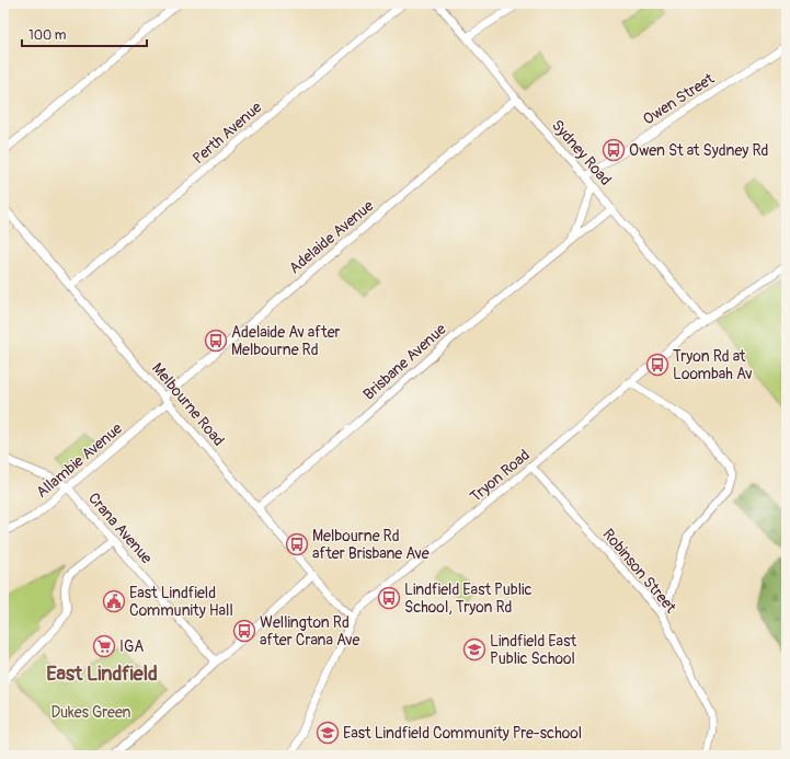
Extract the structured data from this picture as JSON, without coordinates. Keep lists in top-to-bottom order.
{
  "streets": {
    "street": [
      "Owen Street",
      "Perth Avenue",
      "Sydney Road",
      "Adelaide Avenue",
      "Brisbane Avenue",
      "Melbourne Road",
      "Allambie Avenue",
      "Tryon Road",
      "Crana Avenue",
      "Robinson Street"
    ]
  },
  "crossings": [
    ["Owen Street", "Sydney Road"],
    ["Perth Avenue", "Melbourne Road"],
    ["Sydney Road", "Adelaide Avenue"],
    ["Sydney Road", "Brisbane Avenue"],
    ["Sydney Road", "Tryon Road"],
    ["Adelaide Avenue", "Melbourne Road"],
    ["Adelaide Avenue", "Allambie Avenue"],
    ["Brisbane Avenue", "Melbourne Road"],
    ["Melbourne Road", "Allambie Avenue"],
    ["Melbourne Road", "Tryon Road"],
    ["Allambie Avenue", "Crana Avenue"],
    ["Tryon Road", "Robinson Street"]
  ],
  "districts": ["East Lindfield"],
  "parks": ["Dukes Green"],
  "places": {
    "bus stop": [
      "Owen St at Sydney Rd",
      "Adelaide Av after Melbourne Rd",
      "Tryon Rd at Loombah Av",
      "Melbourne Rd after Brisbane Ave",
      "Lindfield East Public School, Tryon Rd",
      "Wellington Rd after Crana Ave"
    ],
    "public building": ["East Lindfield Community Hall"],
    "supermarket": ["IGA"],
    "school or university": ["Lindfield East Public School", "East Lindfield Community Pre-school"]
  },
  "scale_bar": "100 m"
}
